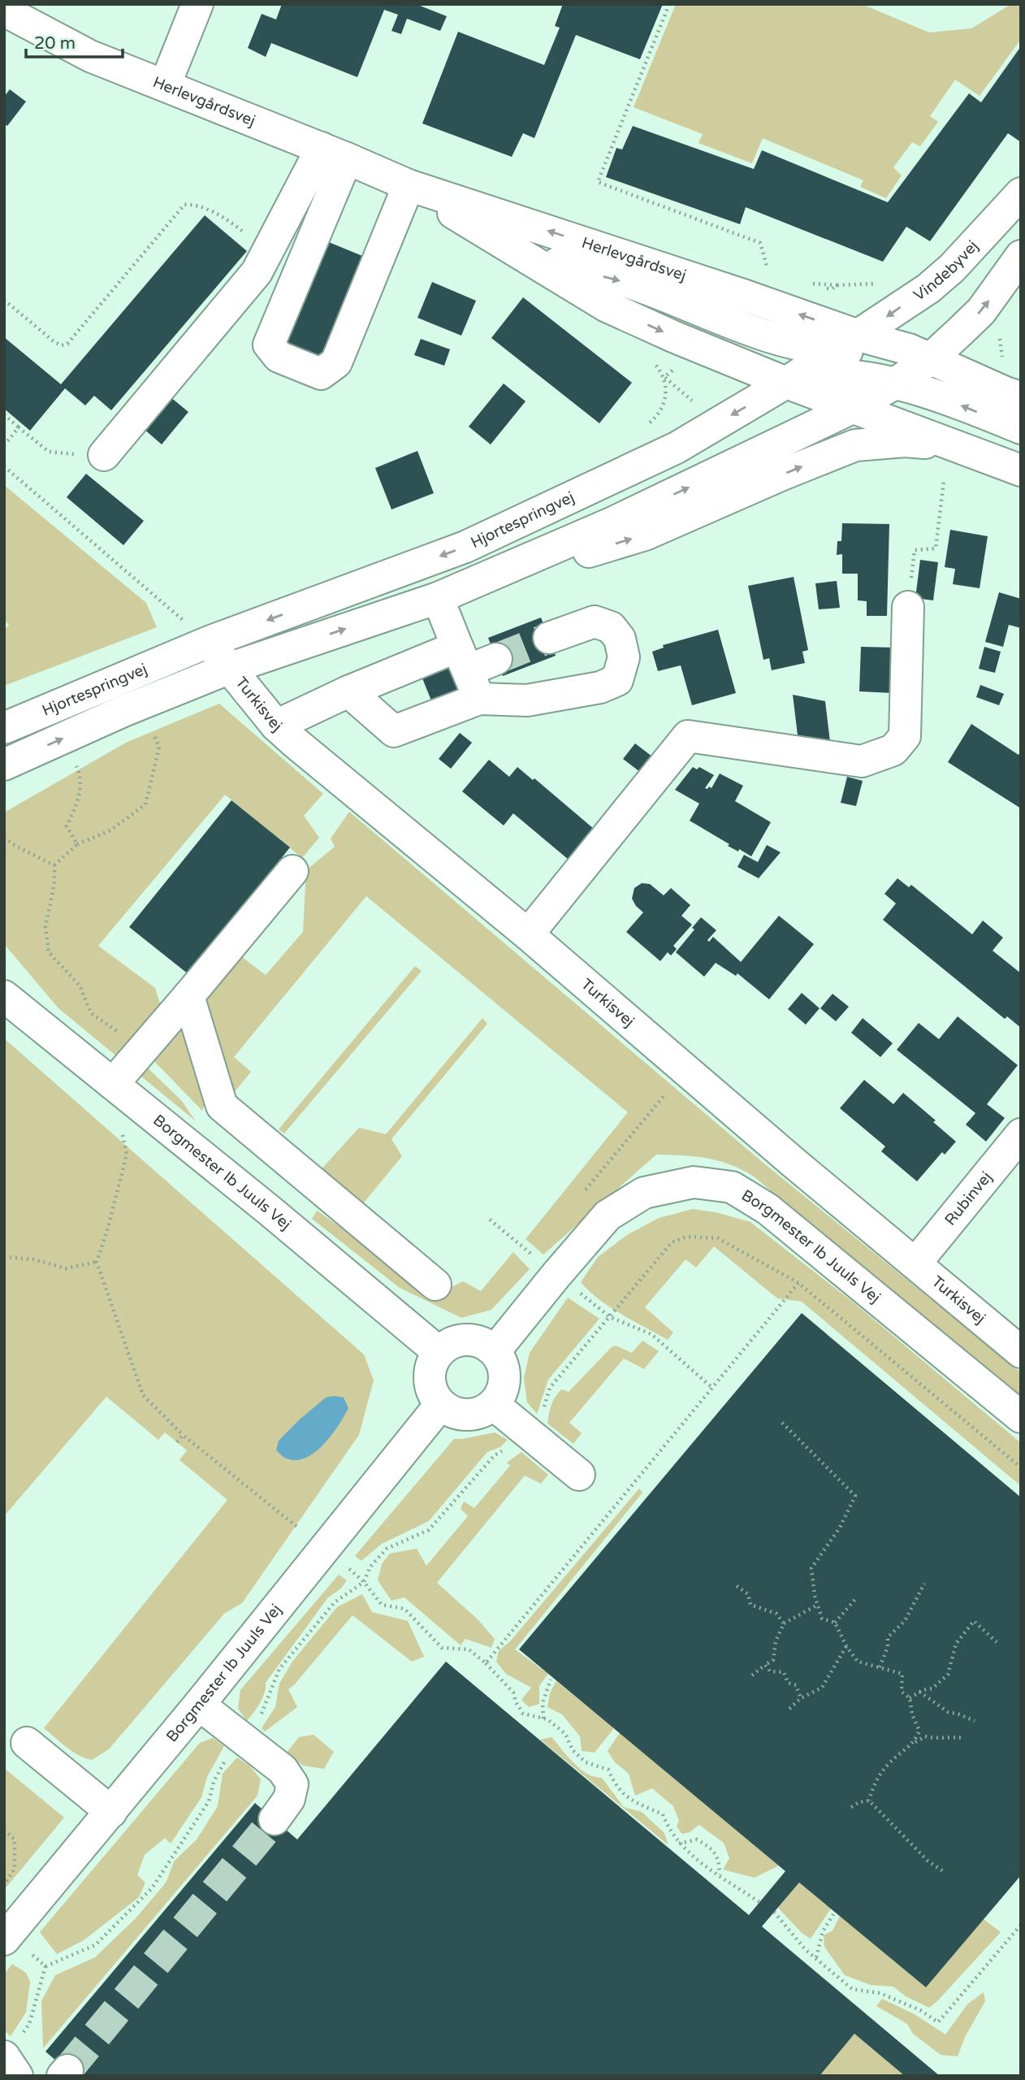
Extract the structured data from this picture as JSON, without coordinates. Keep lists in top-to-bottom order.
{
  "streets": {
    "street": [
      "Herlevgårdsvej",
      "Vindebyvej",
      "Hjortespringvej",
      "Turkisvej",
      "Borgmester Ib Juuls Vej",
      "Rubinvej"
    ]
  },
  "crossings": [
    ["Herlevgårdsvej", "Vindebyvej"],
    ["Herlevgårdsvej", "Hjortespringvej"],
    ["Vindebyvej", "Hjortespringvej"],
    ["Hjortespringvej", "Turkisvej"],
    ["Turkisvej", "Rubinvej"]
  ],
  "scale_bar": "20 m"
}
